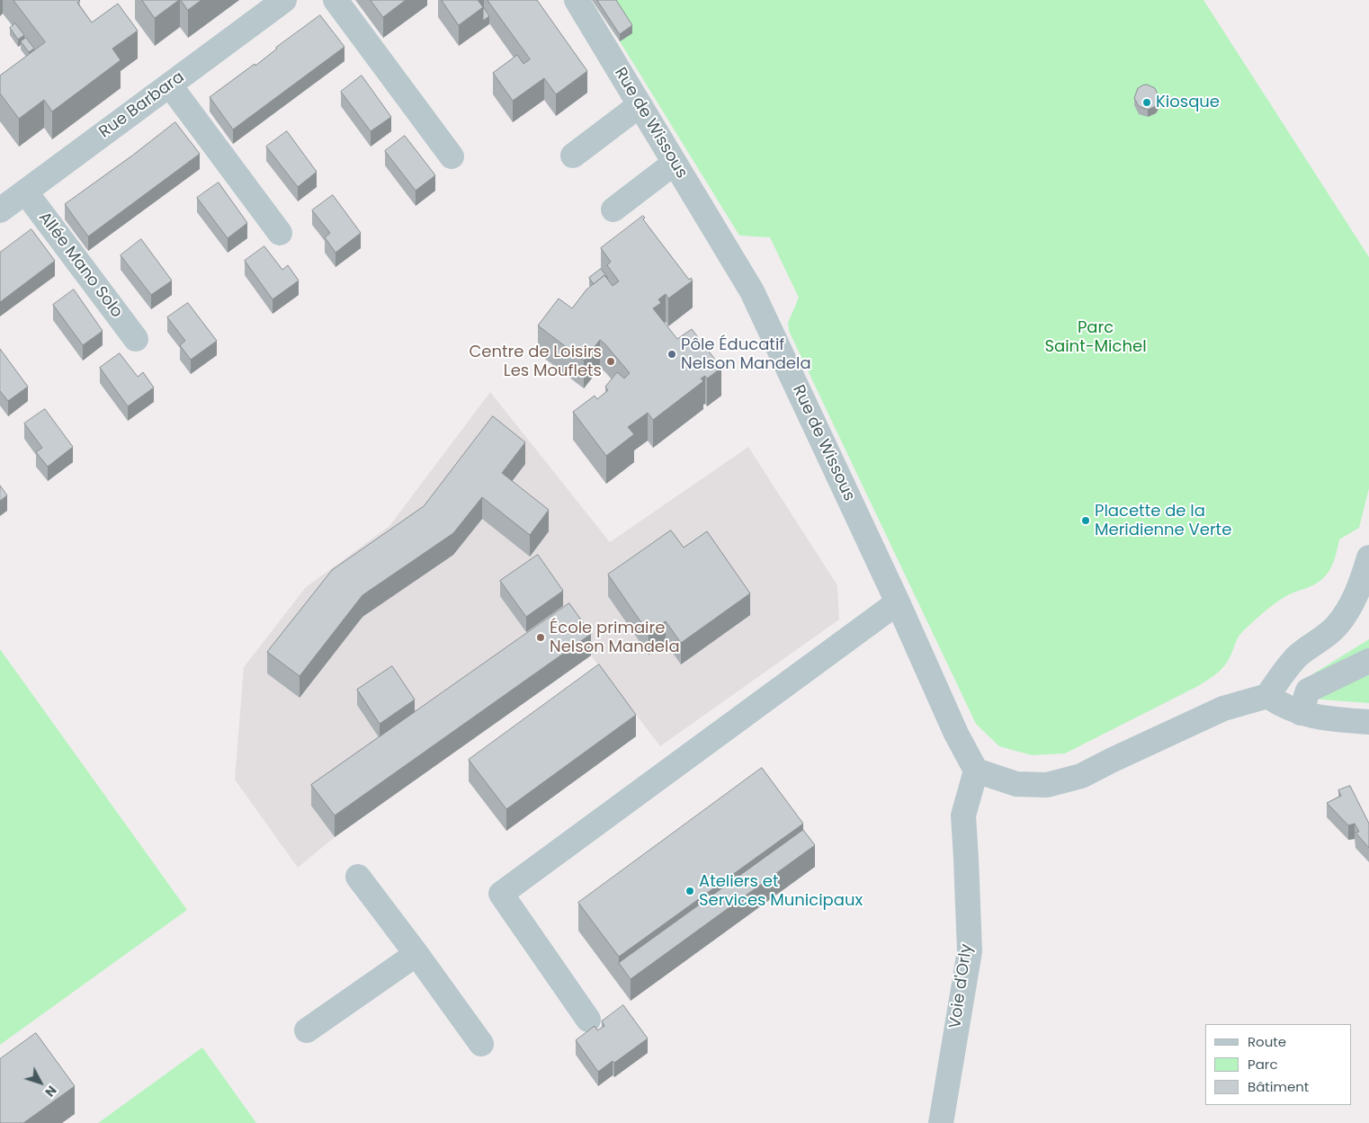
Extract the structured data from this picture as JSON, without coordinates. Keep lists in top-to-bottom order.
{
  "streets": {
    "street": [
      "Rue Barbara",
      "Rue de Wissous",
      "Allée Mano Solo",
      "Voie d'Orly"
    ]
  },
  "crossings": [
    ["Rue Barbara", "Allée Mano Solo"],
    ["Rue de Wissous", "Voie d'Orly"]
  ],
  "parks": ["Parc Saint-Michel"],
  "places": [
    "Kiosque",
    "Pôle Éducatif Nelson Mandela",
    "Centre de Loisirs Les Mouflets",
    "Placette de la Meridienne Verte",
    "École primaire Nelson Mandela",
    "Ateliers et Services Municipaux"
  ],
  "legend": ["Route", "Parc", "Bâtiment"],
  "north": "bottom right"
}
